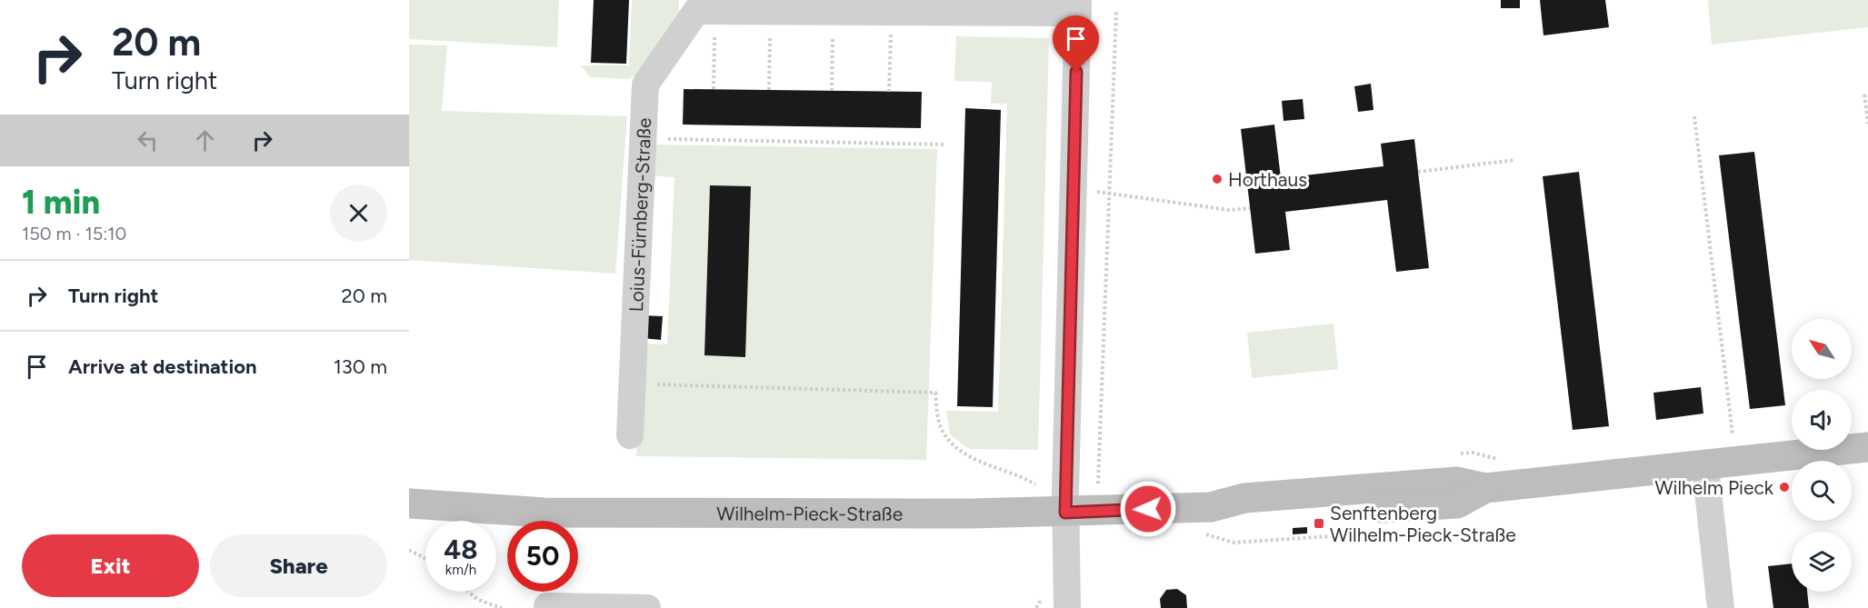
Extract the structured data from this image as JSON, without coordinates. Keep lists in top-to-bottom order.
{
  "streets": {
    "main road": ["Wilhelm-Pieck-Straße"],
    "street": ["Loius-Fürnberg-Straße"]
  },
  "places": {
    "other": ["Horthaus", "Wilhelm Pieck"],
    "transit": ["Senftenberg Wilhelm-Pieck-Straße"]
  },
  "north": "top left",
  "page": {
    "turn": ["20 m", "Turn right"],
    "heading": ["1 min", "150 m · 15:10"],
    "list": [
      {
        "name": "Turn right",
        "value": "20 m"
      },
      {
        "name": "Arrive at destination",
        "value": "130 m"
      }
    ],
    "speed": "48 km/h",
    "limit": "50",
    "buttons": ["Exit", "Share"]
  }
}
